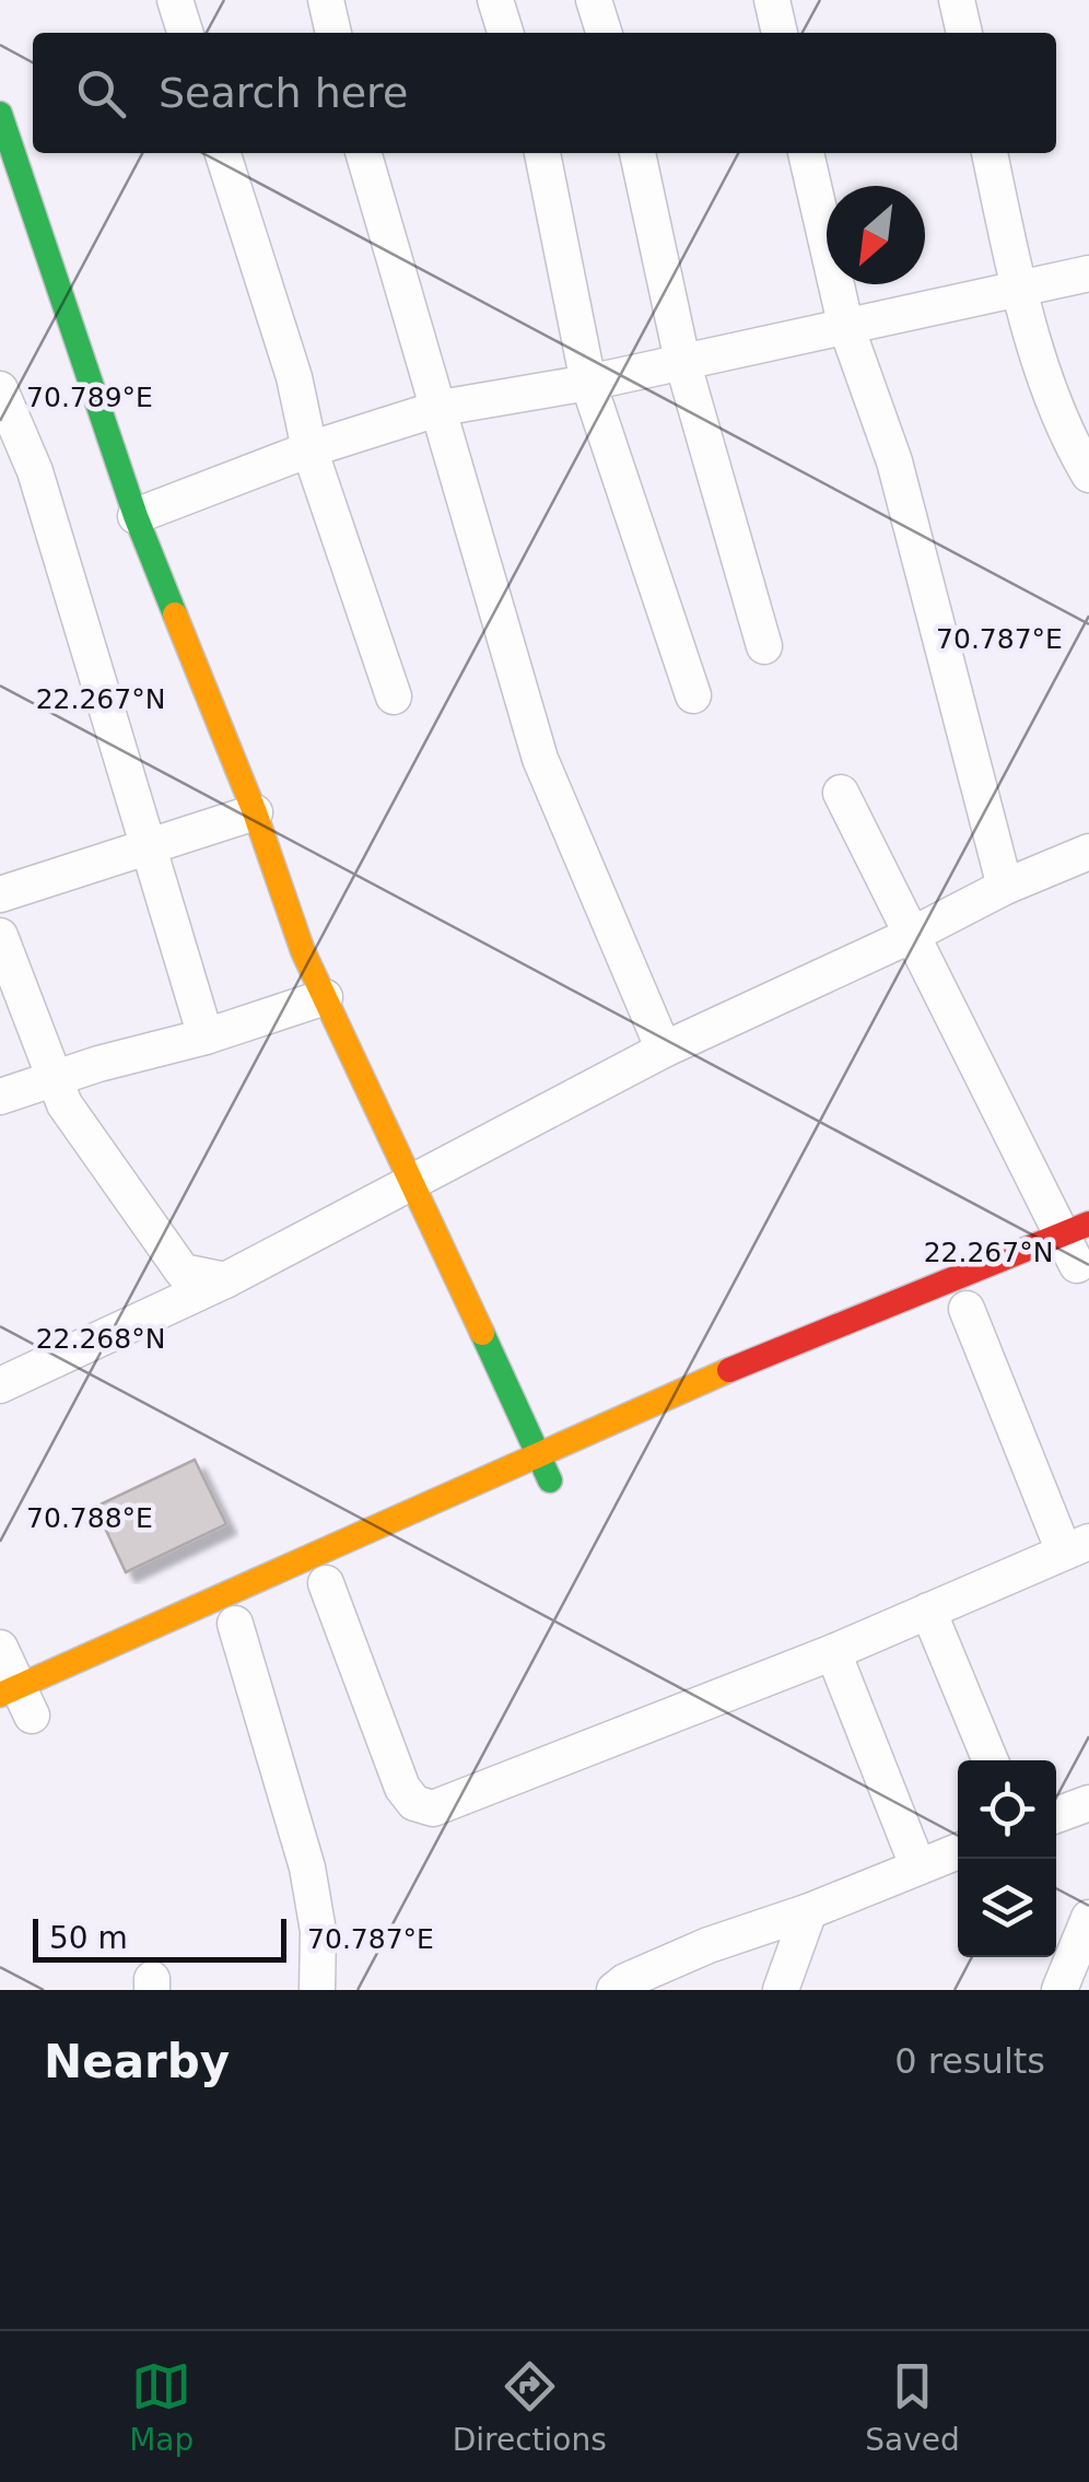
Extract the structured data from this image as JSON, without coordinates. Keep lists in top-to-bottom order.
{
  "scale_bar": "50 m",
  "north": "bottom left",
  "page": {
    "search": "Search here",
    "scale": "50 m",
    "heading": ["Nearby", "0 results"],
    "nav": ["Map", "Directions", "Saved"]
  },
  "coordinates": [
    "70.789°E",
    "70.787°E",
    "22.267°N",
    "22.268°N",
    "70.788°E"
  ]
}
